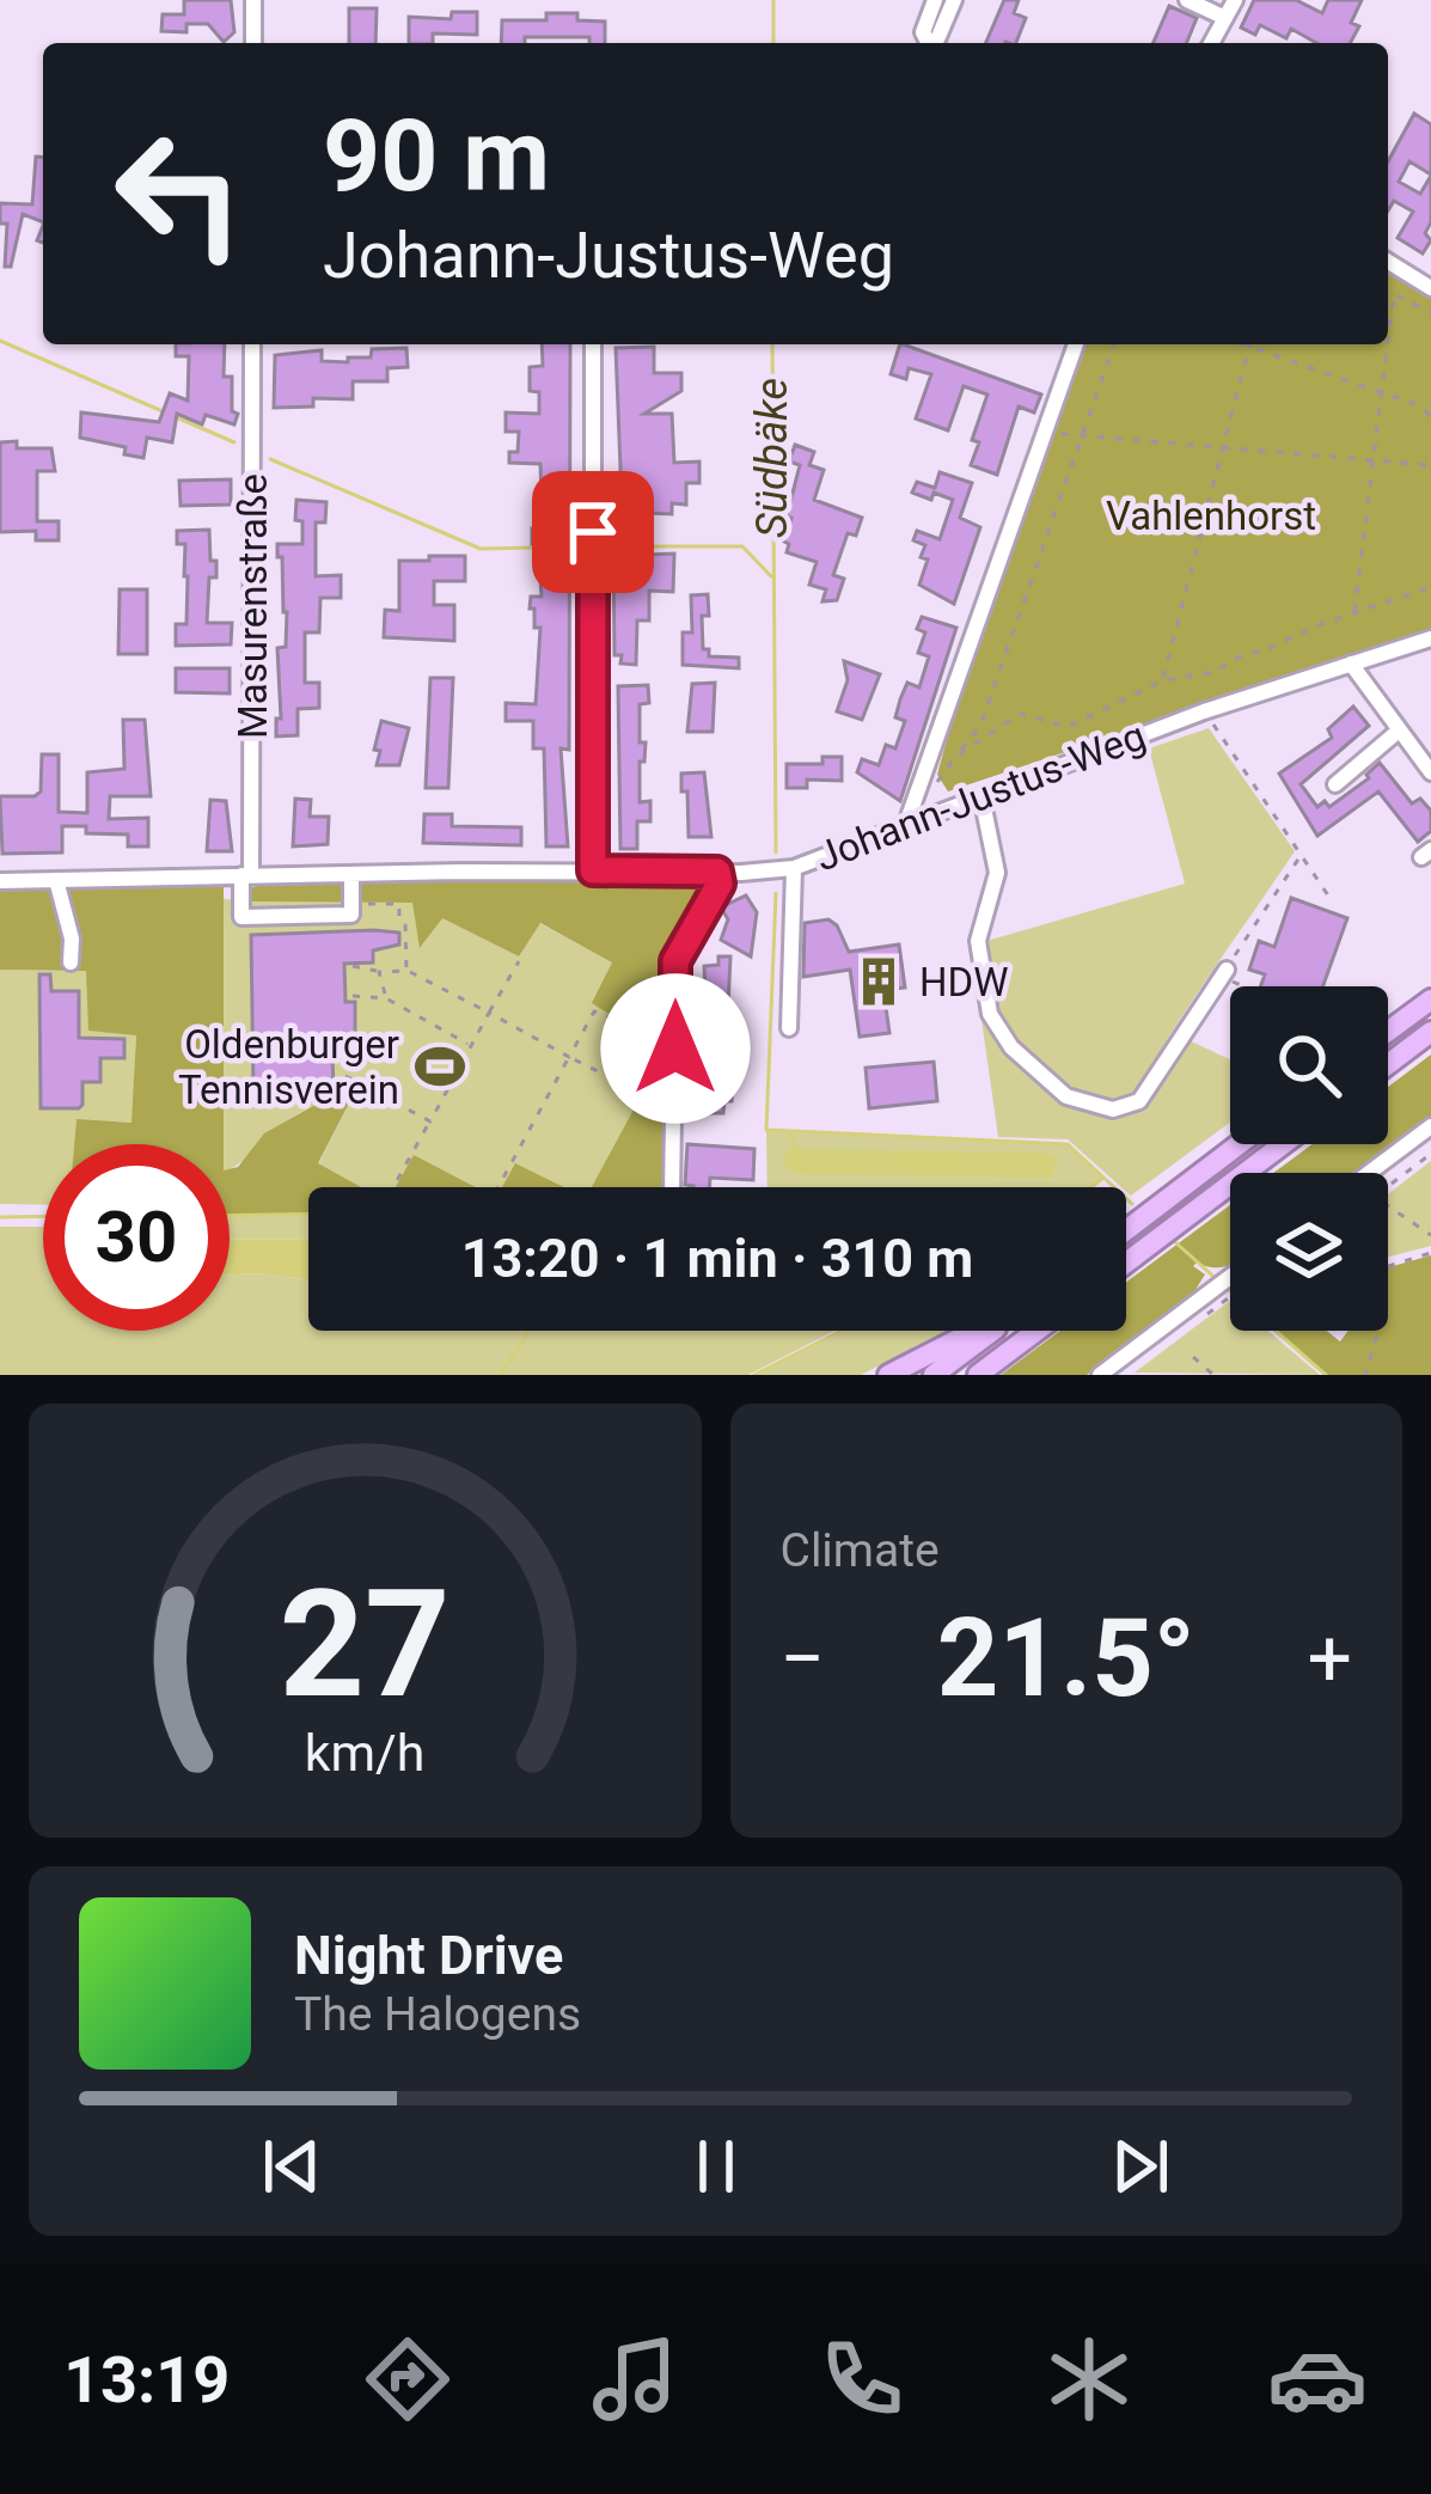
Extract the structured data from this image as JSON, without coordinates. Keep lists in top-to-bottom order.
{
  "streets": {
    "street": ["Masurenstraße", "Johann-Justus-Weg"]
  },
  "crossings": [
    ["Masurenstraße", "Johann-Justus-Weg"]
  ],
  "water": ["Südbäke"],
  "parks": ["Vahlenhorst"],
  "places": {
    "building": ["HDW"],
    "sports": ["Oldenburger Tennisverein"]
  },
  "page": {
    "turn": ["90 m", "Johann-Justus-Weg"],
    "limit": "30",
    "trip": "13:20 · 1 min · 310 m",
    "tile": "Climate",
    "heat": ["−", "21.5°", "+"],
    "song": ["Night Drive", "The Halogens"],
    "tabs": "13:19",
    "gauge": ["27", "km/h"]
  }
}
